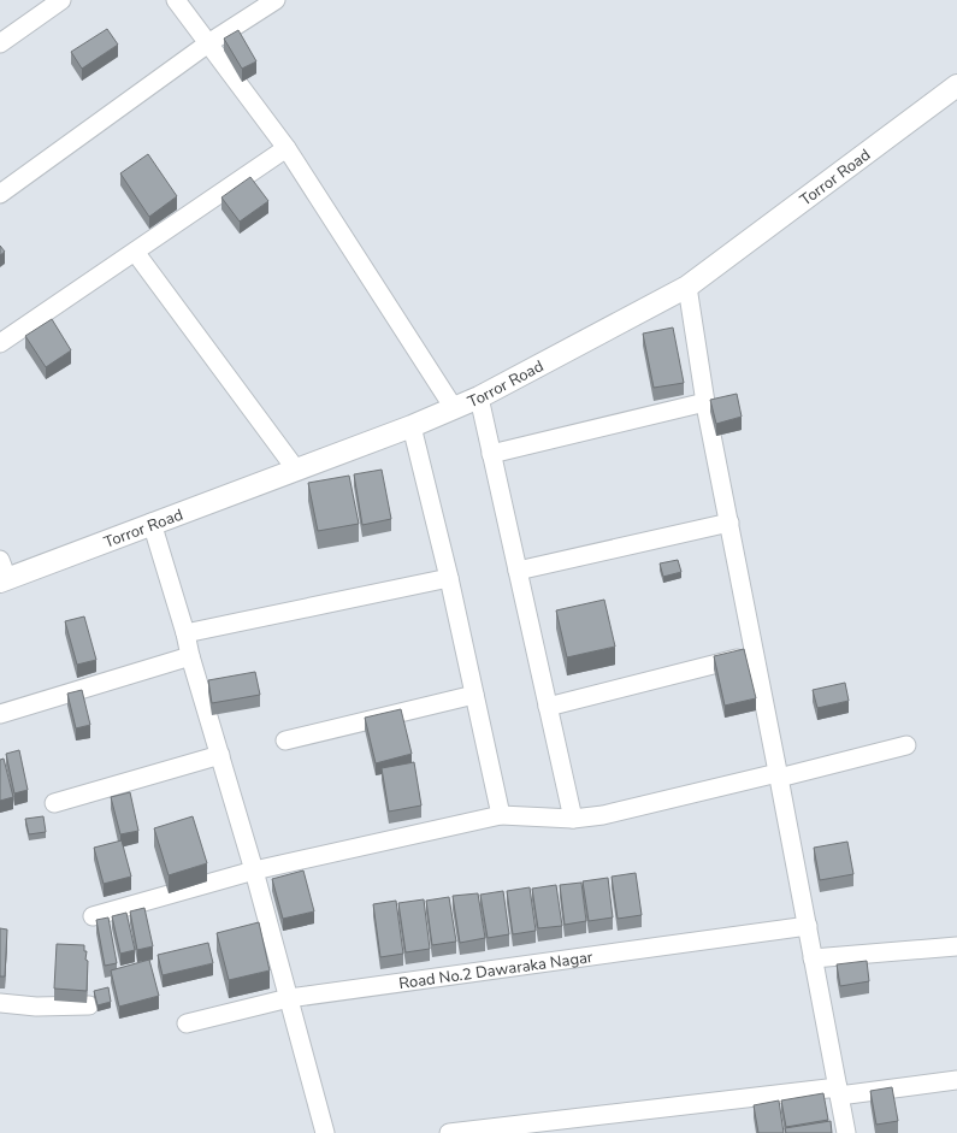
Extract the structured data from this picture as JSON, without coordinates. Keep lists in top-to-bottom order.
{
  "streets": {
    "street": ["Torror Road", "Road No.2 Dawaraka Nagar"]
  }
}
